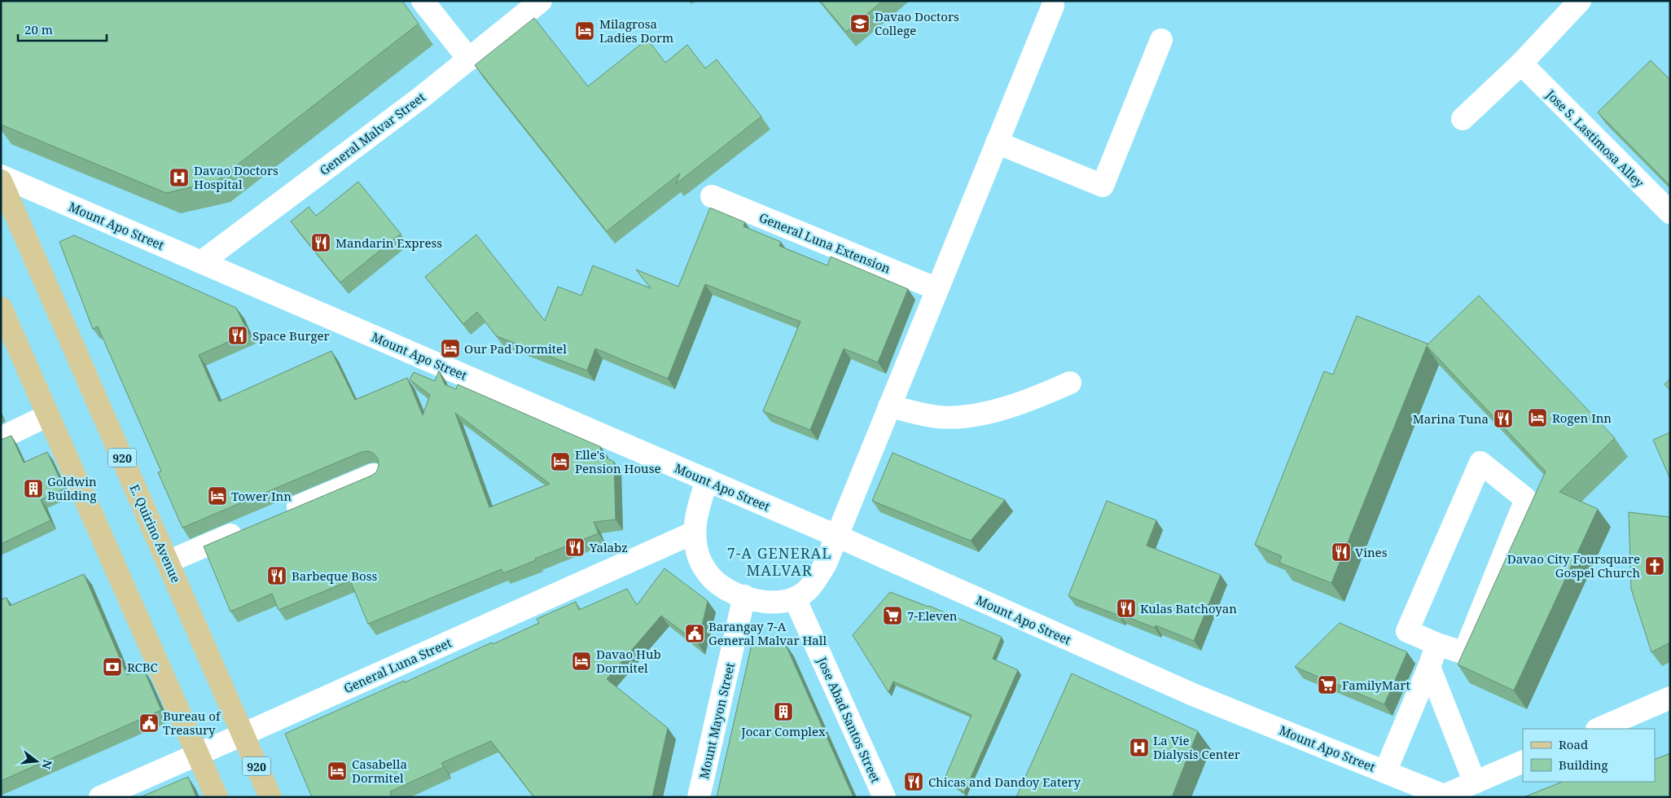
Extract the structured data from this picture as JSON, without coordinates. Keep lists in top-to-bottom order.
{
  "streets": {
    "main road": ["920", "E. Quirino Avenue"],
    "street": [
      "General Malvar Street",
      "Jose S. Lastimosa Alley",
      "Mount Apo Street",
      "General Luna Extension",
      "General Luna Street",
      "Jose Abad Santos Street",
      "Mount Mayon Street"
    ]
  },
  "crossings": [
    ["General Malvar Street", "Mount Apo Street"],
    ["E. Quirino Avenue", "General Luna Street"]
  ],
  "districts": ["7-A GENERAL MALVAR"],
  "places": {
    "school or university": ["Davao Doctors College"],
    "hotel": [
      "Milagrosa Ladies Dorm",
      "Our Pad Dormitel",
      "Rogen Inn",
      "Elle's Pension House",
      "Tower Inn",
      "Davao Hub Dormitel",
      "Casabella Dormitel"
    ],
    "hospital": ["Davao Doctors Hospital", "La Vie Dialysis Center"],
    "restaurant": [
      "Mandarin Express",
      "Space Burger",
      "Marina Tuna",
      "Yalabz",
      "Vines",
      "Barbeque Boss",
      "Kulas Batchoyan",
      "Chicas and Dandoy Eatery"
    ],
    "building": ["Goldwin Building", "Jocar Complex"],
    "church": ["Davao City Foursquare Gospel Church"],
    "supermarket": ["7-Eleven", "FamilyMart"],
    "public building": ["Barangay 7-A General Malvar Hall", "Bureau of Treasury"],
    "bank": ["RCBC"]
  },
  "legend": ["Road", "Building"],
  "scale_bar": "20 m",
  "north": "right"
}
